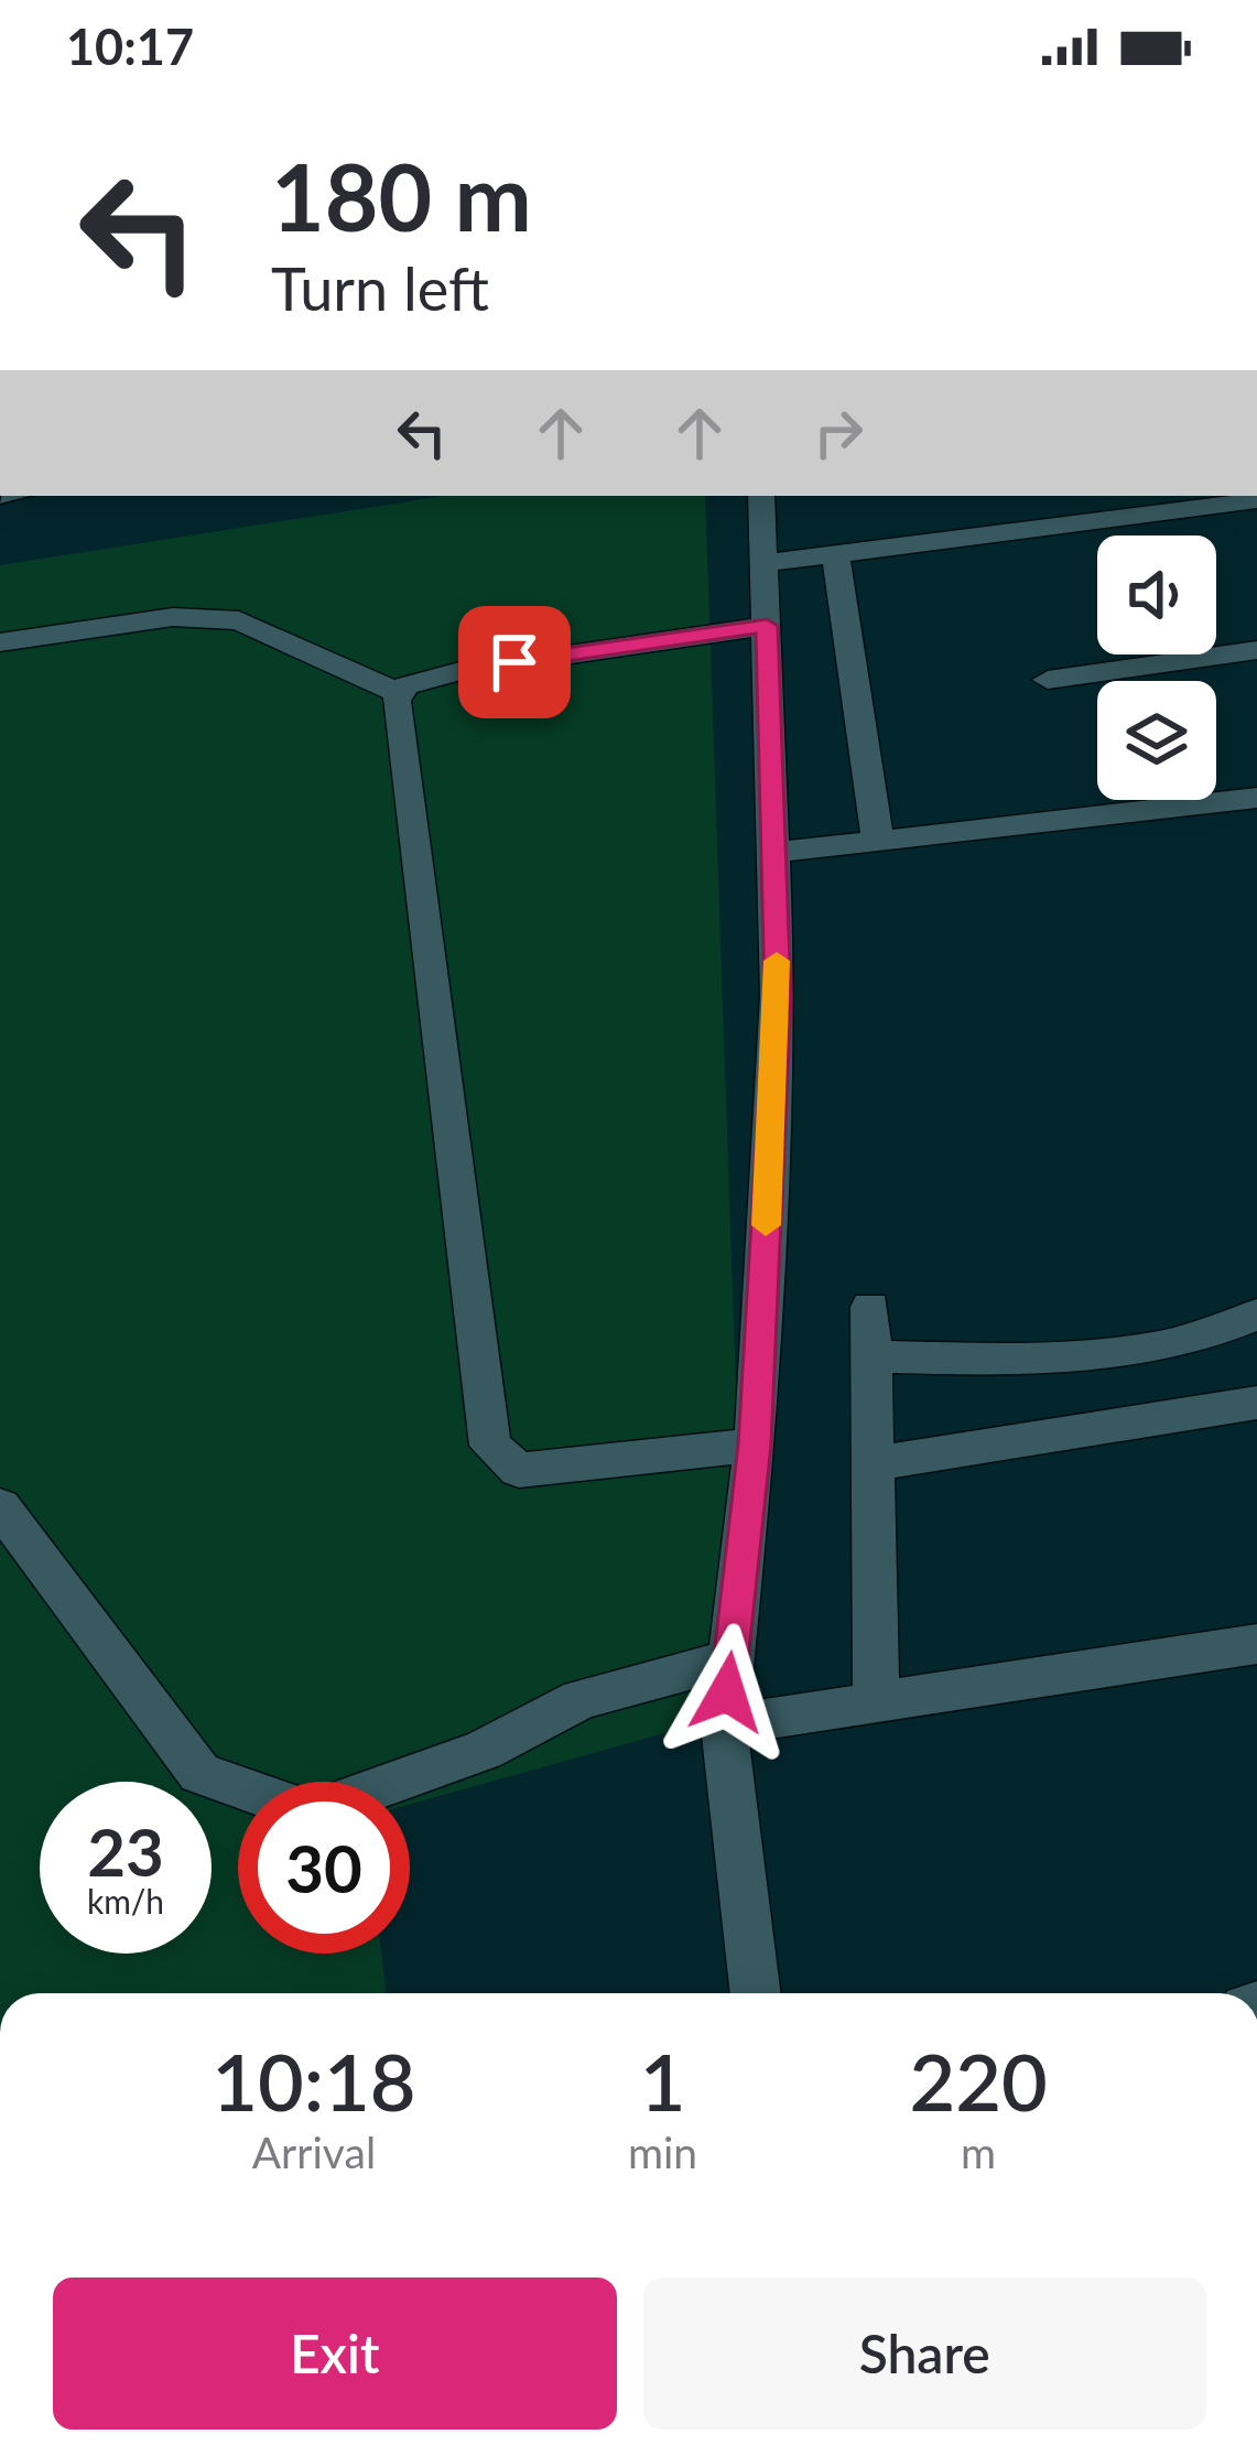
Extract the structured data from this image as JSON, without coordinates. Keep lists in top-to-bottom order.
{
  "page": {
    "status": "10:17",
    "turn": ["180 m", "Turn left"],
    "speed": "23 km/h",
    "limit": "30",
    "eta": [
      "10:18",
      "Arrival",
      "1",
      "min",
      "220",
      "m"
    ],
    "buttons": ["Exit", "Share"]
  }
}
